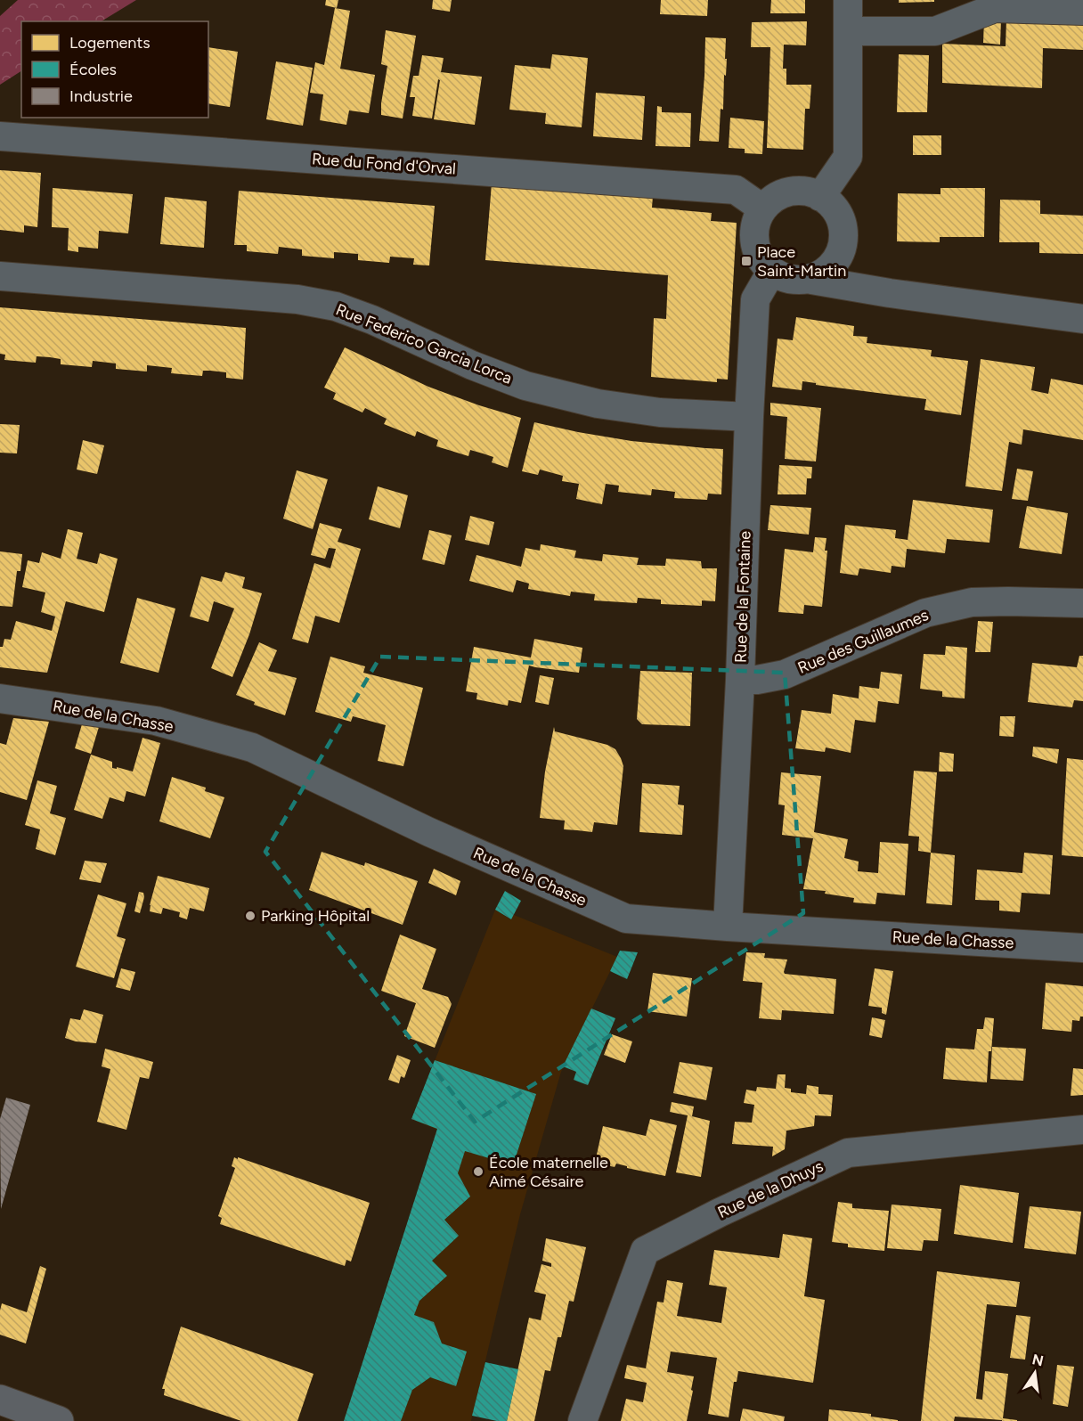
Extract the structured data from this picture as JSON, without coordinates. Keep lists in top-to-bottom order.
{
  "streets": {
    "street": [
      "Rue du Fond d'Orval",
      "Rue Federico Garcia Lorca",
      "Rue de la Fontaine",
      "Rue des Guillaumes",
      "Rue de la Chasse",
      "Rue de la Dhuys"
    ]
  },
  "crossings": [
    ["Rue du Fond d'Orval", "Rue de la Fontaine"],
    ["Rue Federico Garcia Lorca", "Rue de la Fontaine"],
    ["Rue de la Fontaine", "Rue des Guillaumes"],
    ["Rue de la Fontaine", "Rue de la Chasse"]
  ],
  "places": {
    "transit": ["Place Saint-Martin"],
    "other": ["Parking Hôpital", "École maternelle Aimé Césaire"]
  },
  "legend": ["Logements", "Écoles", "Industrie"],
  "north": "top"
}
